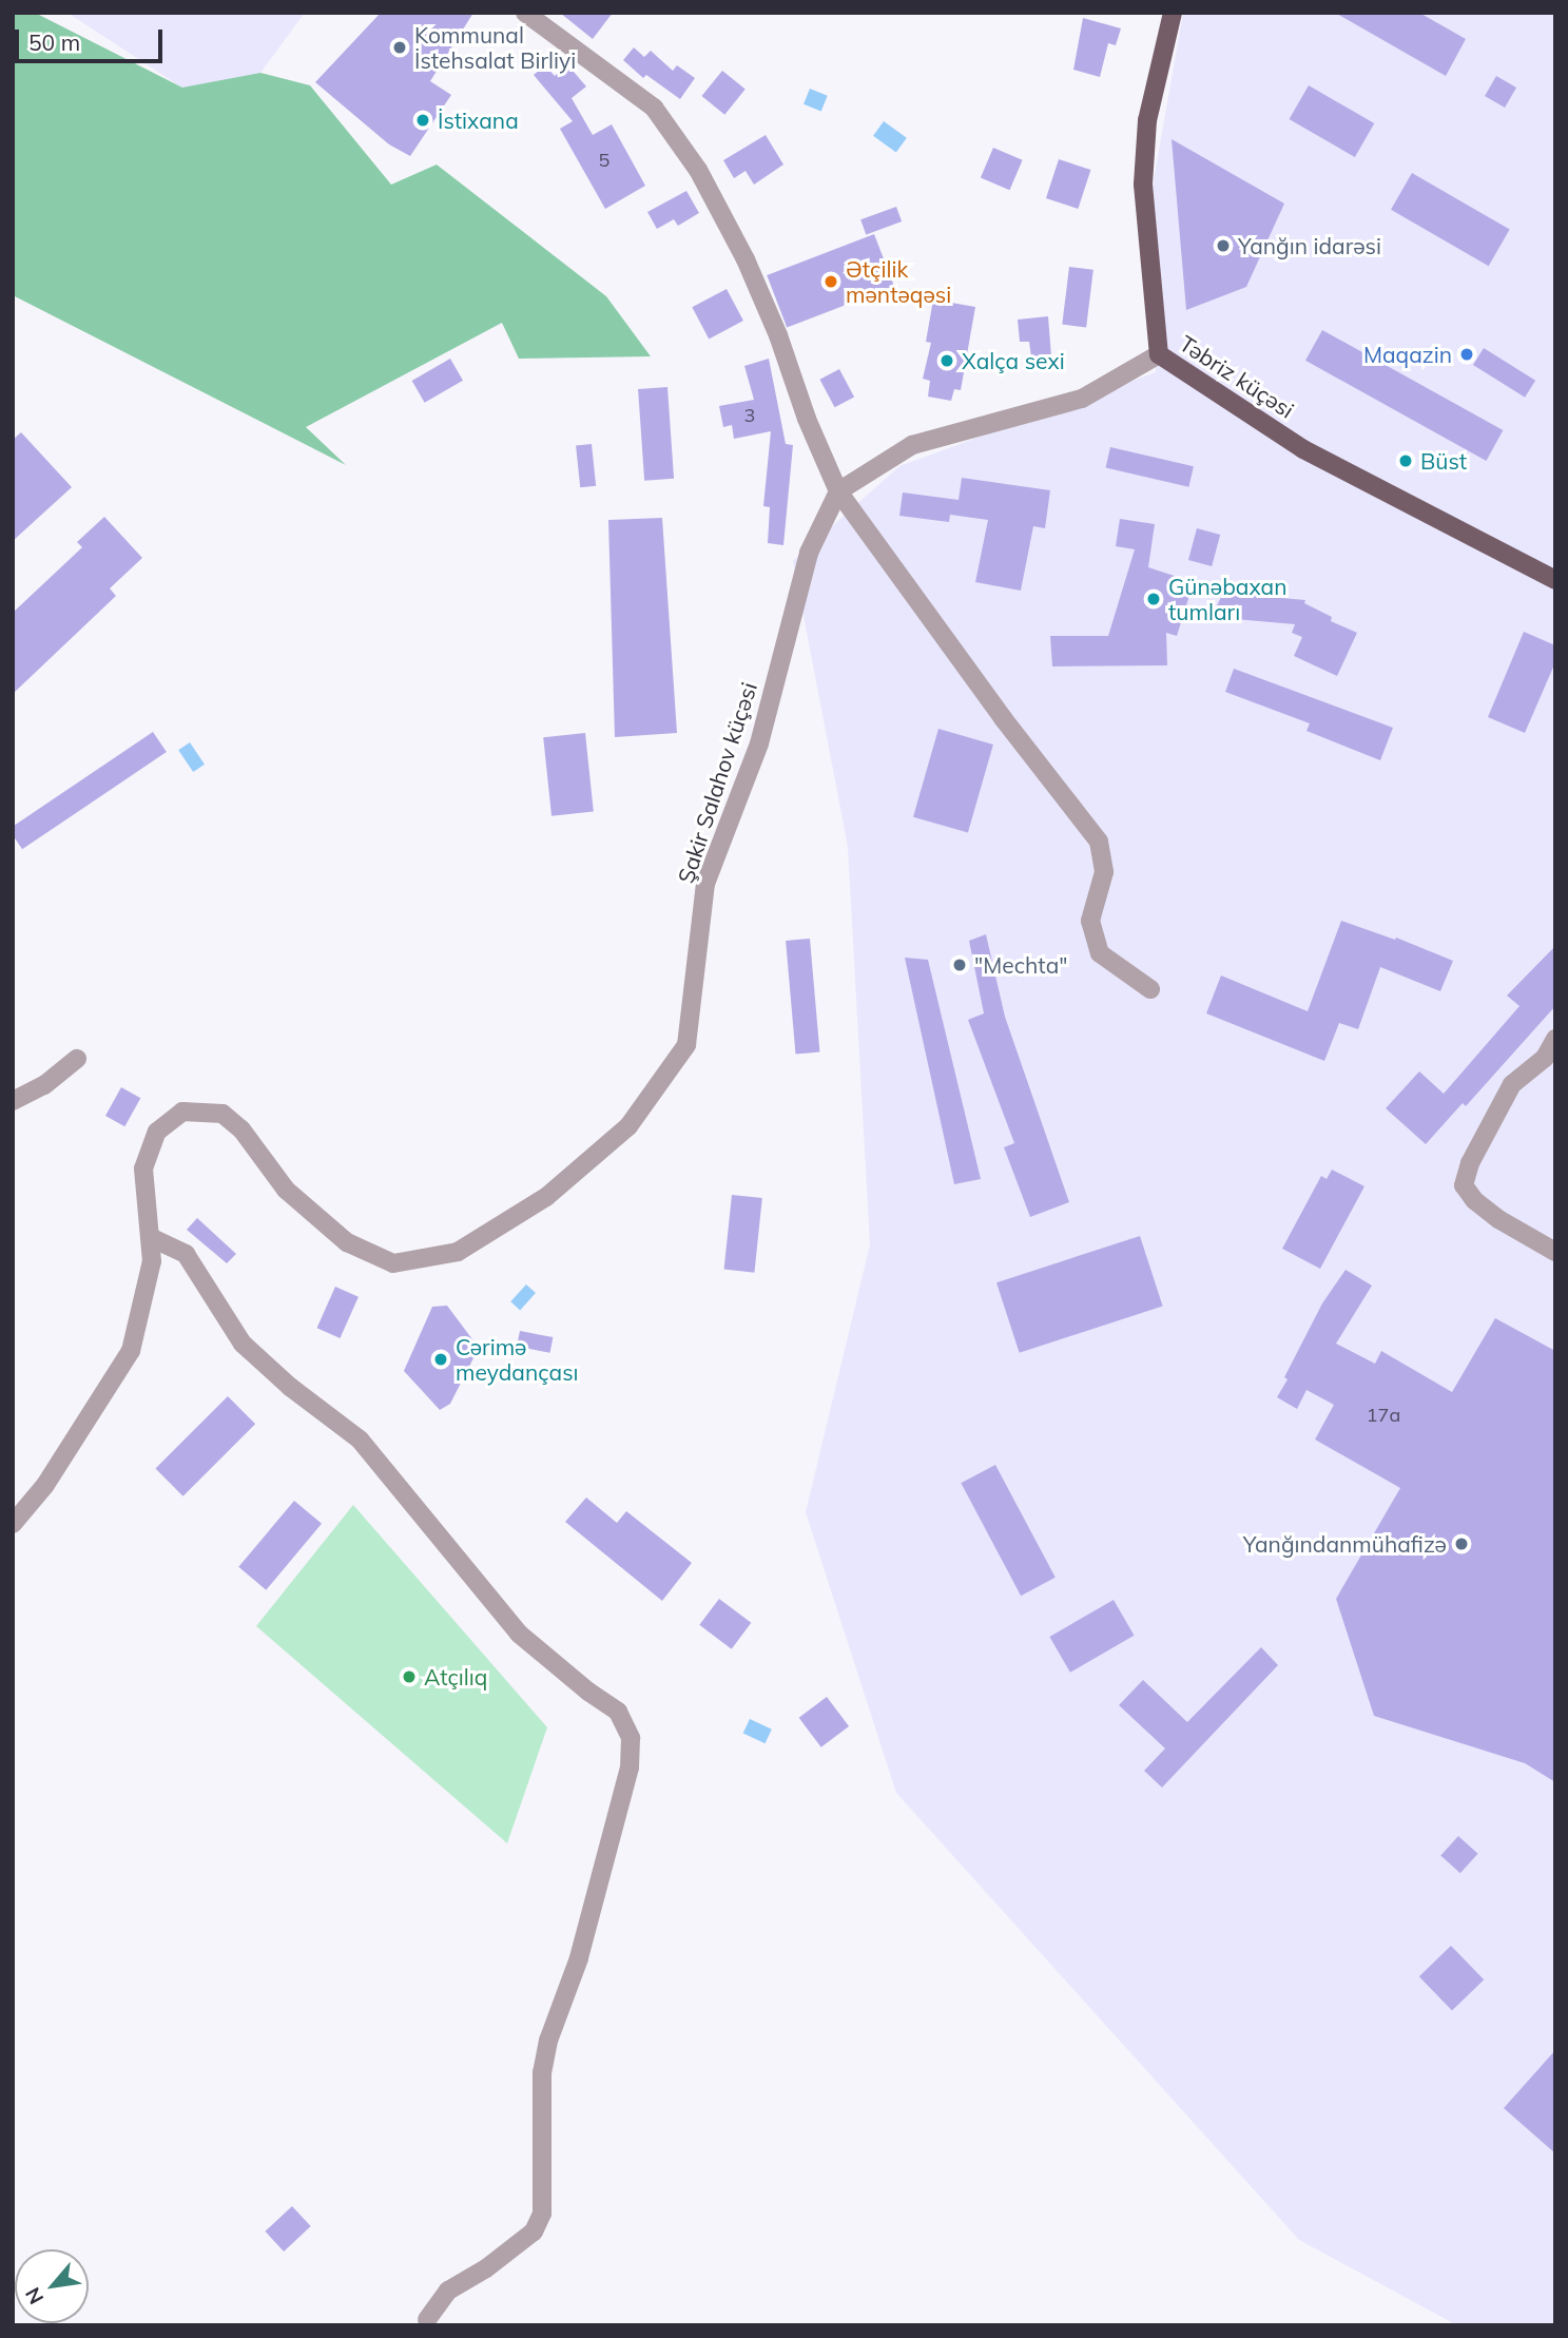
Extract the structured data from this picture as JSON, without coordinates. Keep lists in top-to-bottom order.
{
  "streets": {
    "main road": ["Təbriz küçəsi"],
    "street": ["Şakir Salahov küçəsi"]
  },
  "places": [
    "Kommunal İstehsalat Birliyi",
    "İstixana",
    "Yanğın idarəsi",
    "Ətçilik məntəqəsi",
    "Maqazin",
    "Xalça sexi",
    "Büst",
    "Günəbaxan tumları",
    "\"Mechta\"",
    "Cərimə meydançası",
    "Yanğındanmühafizə",
    "Atçılıq"
  ],
  "house_numbers": ["5", "3", "17a"],
  "scale_bar": "50 m",
  "north": "bottom left"
}
